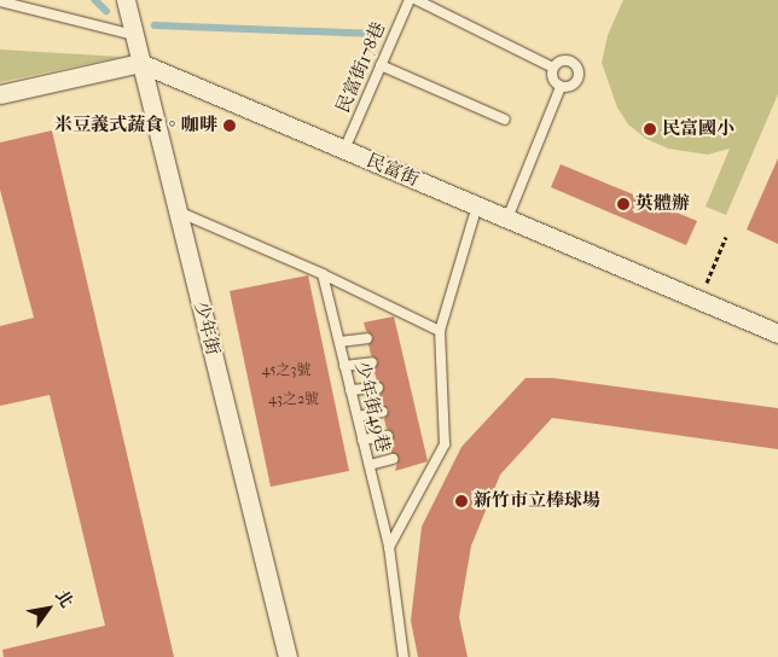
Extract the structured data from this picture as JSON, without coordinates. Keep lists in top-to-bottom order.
{
  "streets": {
    "street": ["民富街", "少年街"],
    "lane": ["民富街178巷", "少年街49巷"]
  },
  "crossings": [
    ["民富街178巷", "民富街"],
    ["民富街", "少年街"]
  ],
  "places": [
    "米豆義式蔬食。咖啡",
    "民富國小",
    "英體辦",
    "新竹市立棒球場"
  ],
  "house_numbers": ["45之3號", "43之2號"],
  "north": "top right"
}
